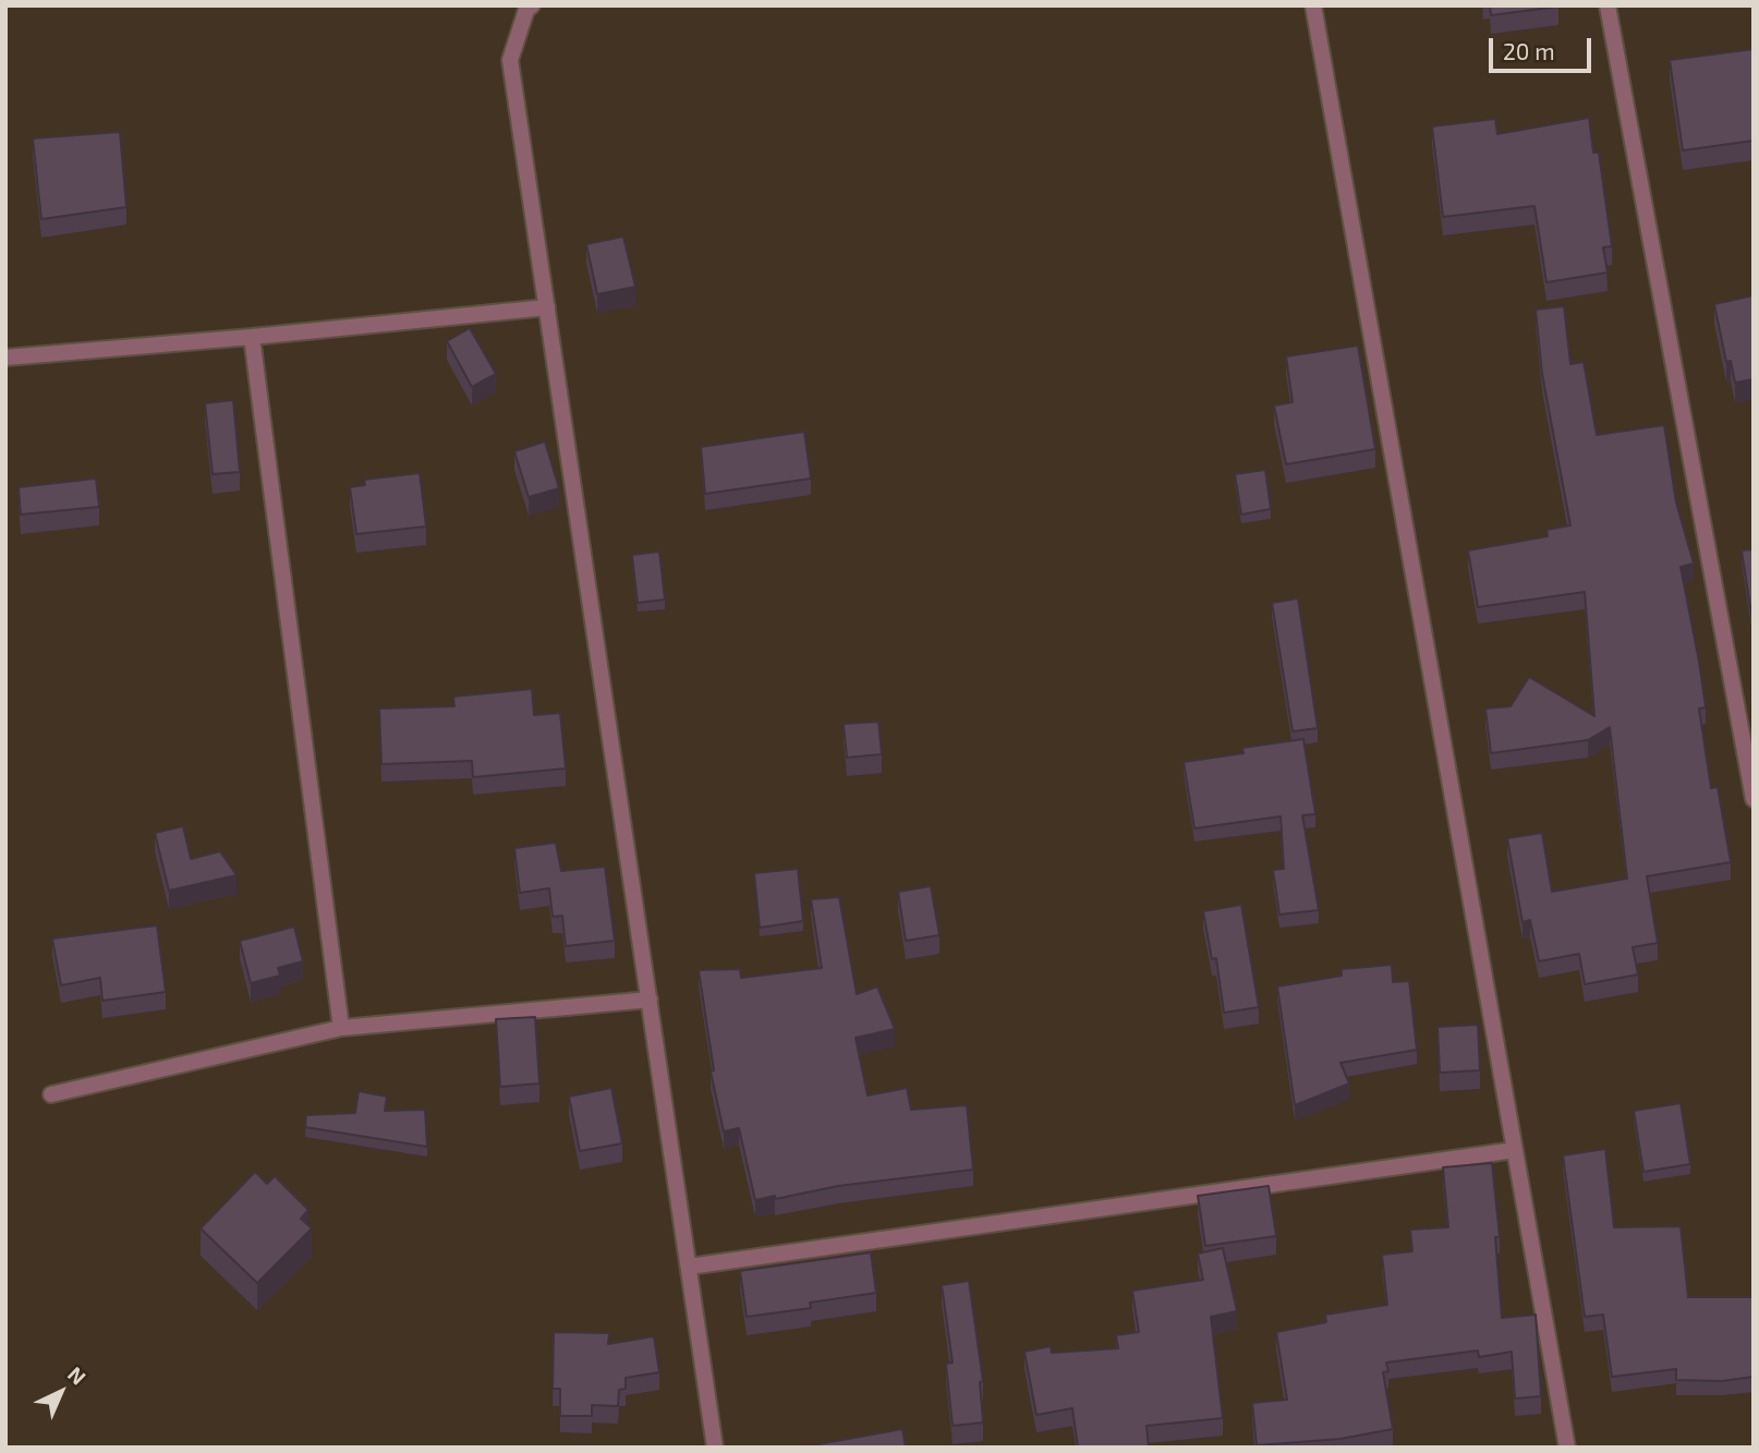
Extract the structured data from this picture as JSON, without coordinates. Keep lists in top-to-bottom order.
{
  "scale_bar": "20 m",
  "north": "top right"
}
